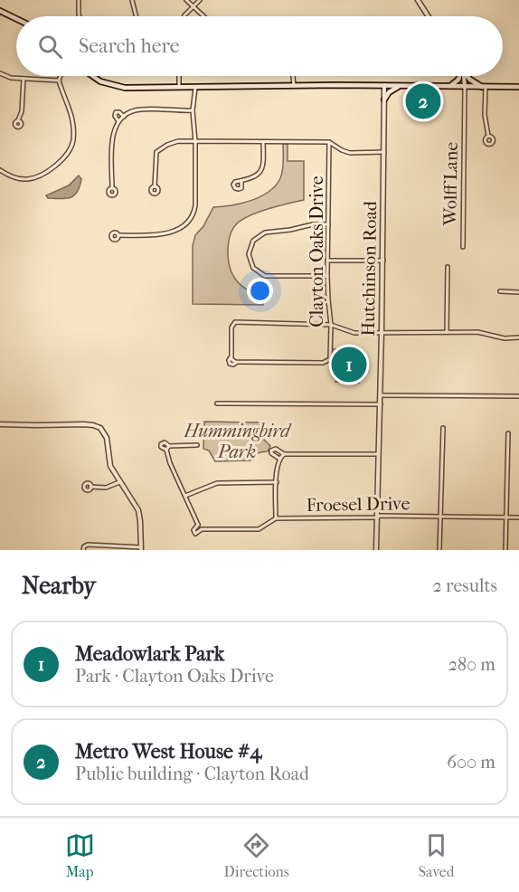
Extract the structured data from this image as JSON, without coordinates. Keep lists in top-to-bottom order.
{
  "streets": {
    "street": [
      "Wolff Lane",
      "Clayton Oaks Drive",
      "Hutchinson Road",
      "Froesel Drive"
    ]
  },
  "crossings": [
    ["Hutchinson Road", "Froesel Drive"]
  ],
  "parks": ["Hummingbird Park"],
  "page": {
    "search": "Search here",
    "pins": ["2", "1"],
    "heading": ["Nearby", "2 results"],
    "list": [
      {
        "mark": "1",
        "name": "Meadowlark Park",
        "note": "Park · Clayton Oaks Drive",
        "value": "280 m"
      },
      {
        "mark": "2",
        "name": "Metro West House #4",
        "note": "Public building · Clayton Road",
        "value": "600 m"
      }
    ],
    "nav": ["Map", "Directions", "Saved"]
  }
}
